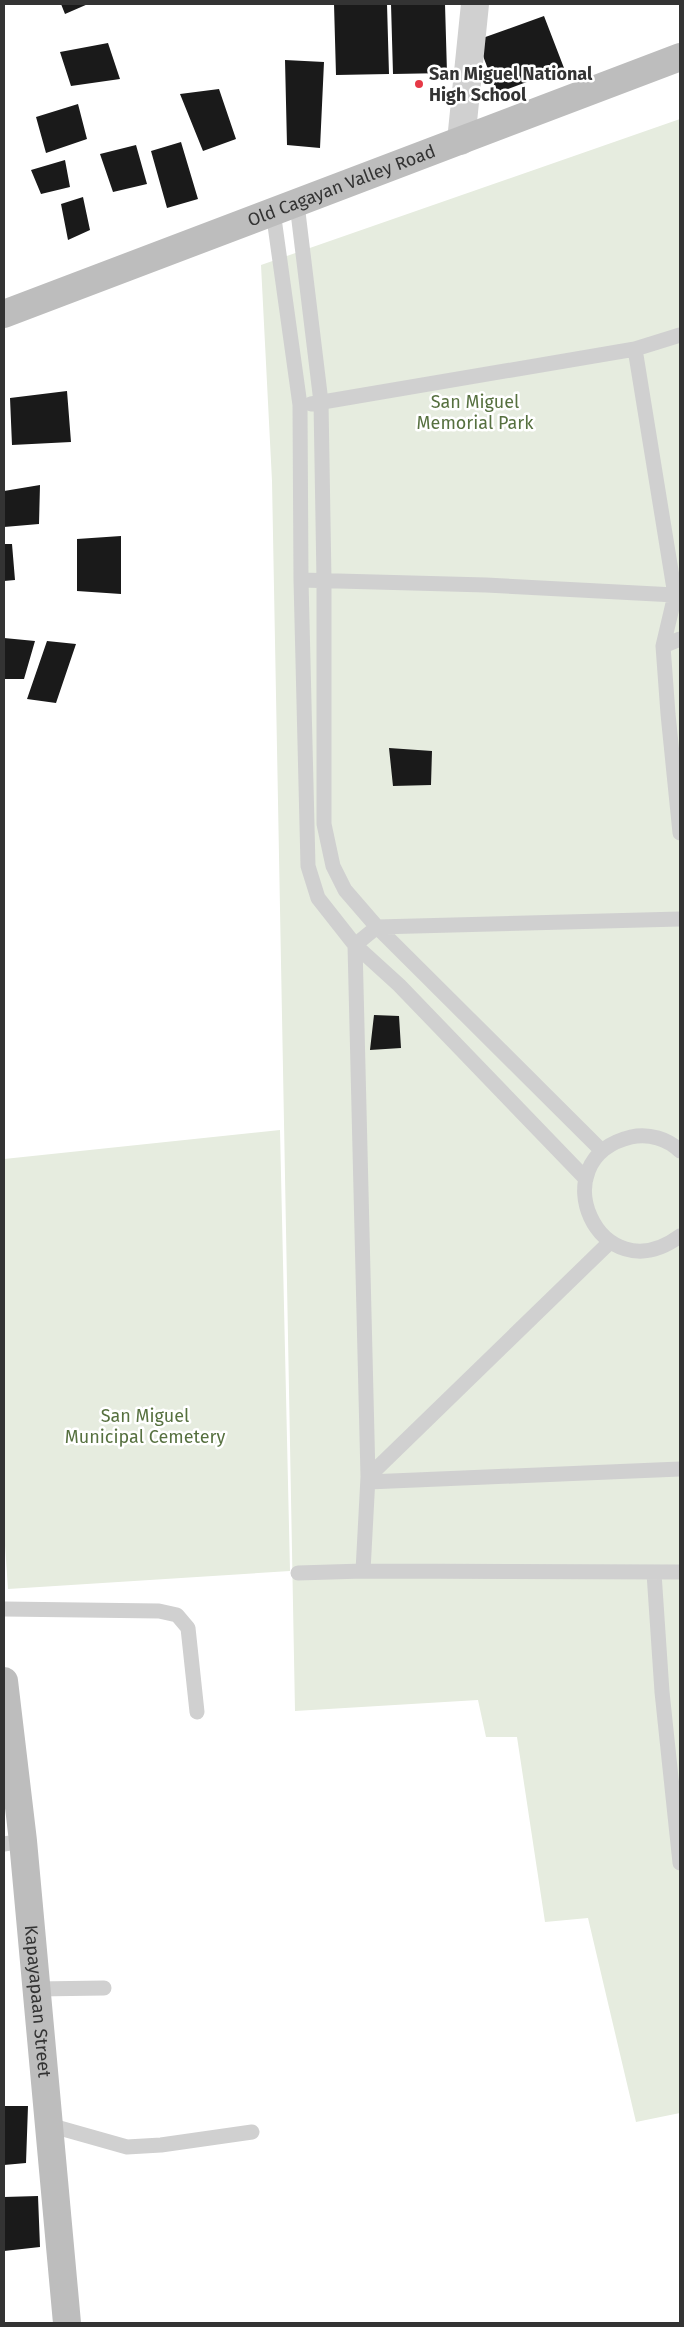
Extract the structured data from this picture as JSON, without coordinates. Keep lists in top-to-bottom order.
{
  "streets": {
    "main road": ["Old Cagayan Valley Road", "Kapayapaan Street"]
  },
  "parks": ["San Miguel Memorial Park", "San Miguel Municipal Cemetery"],
  "places": ["San Miguel National High School"]
}
